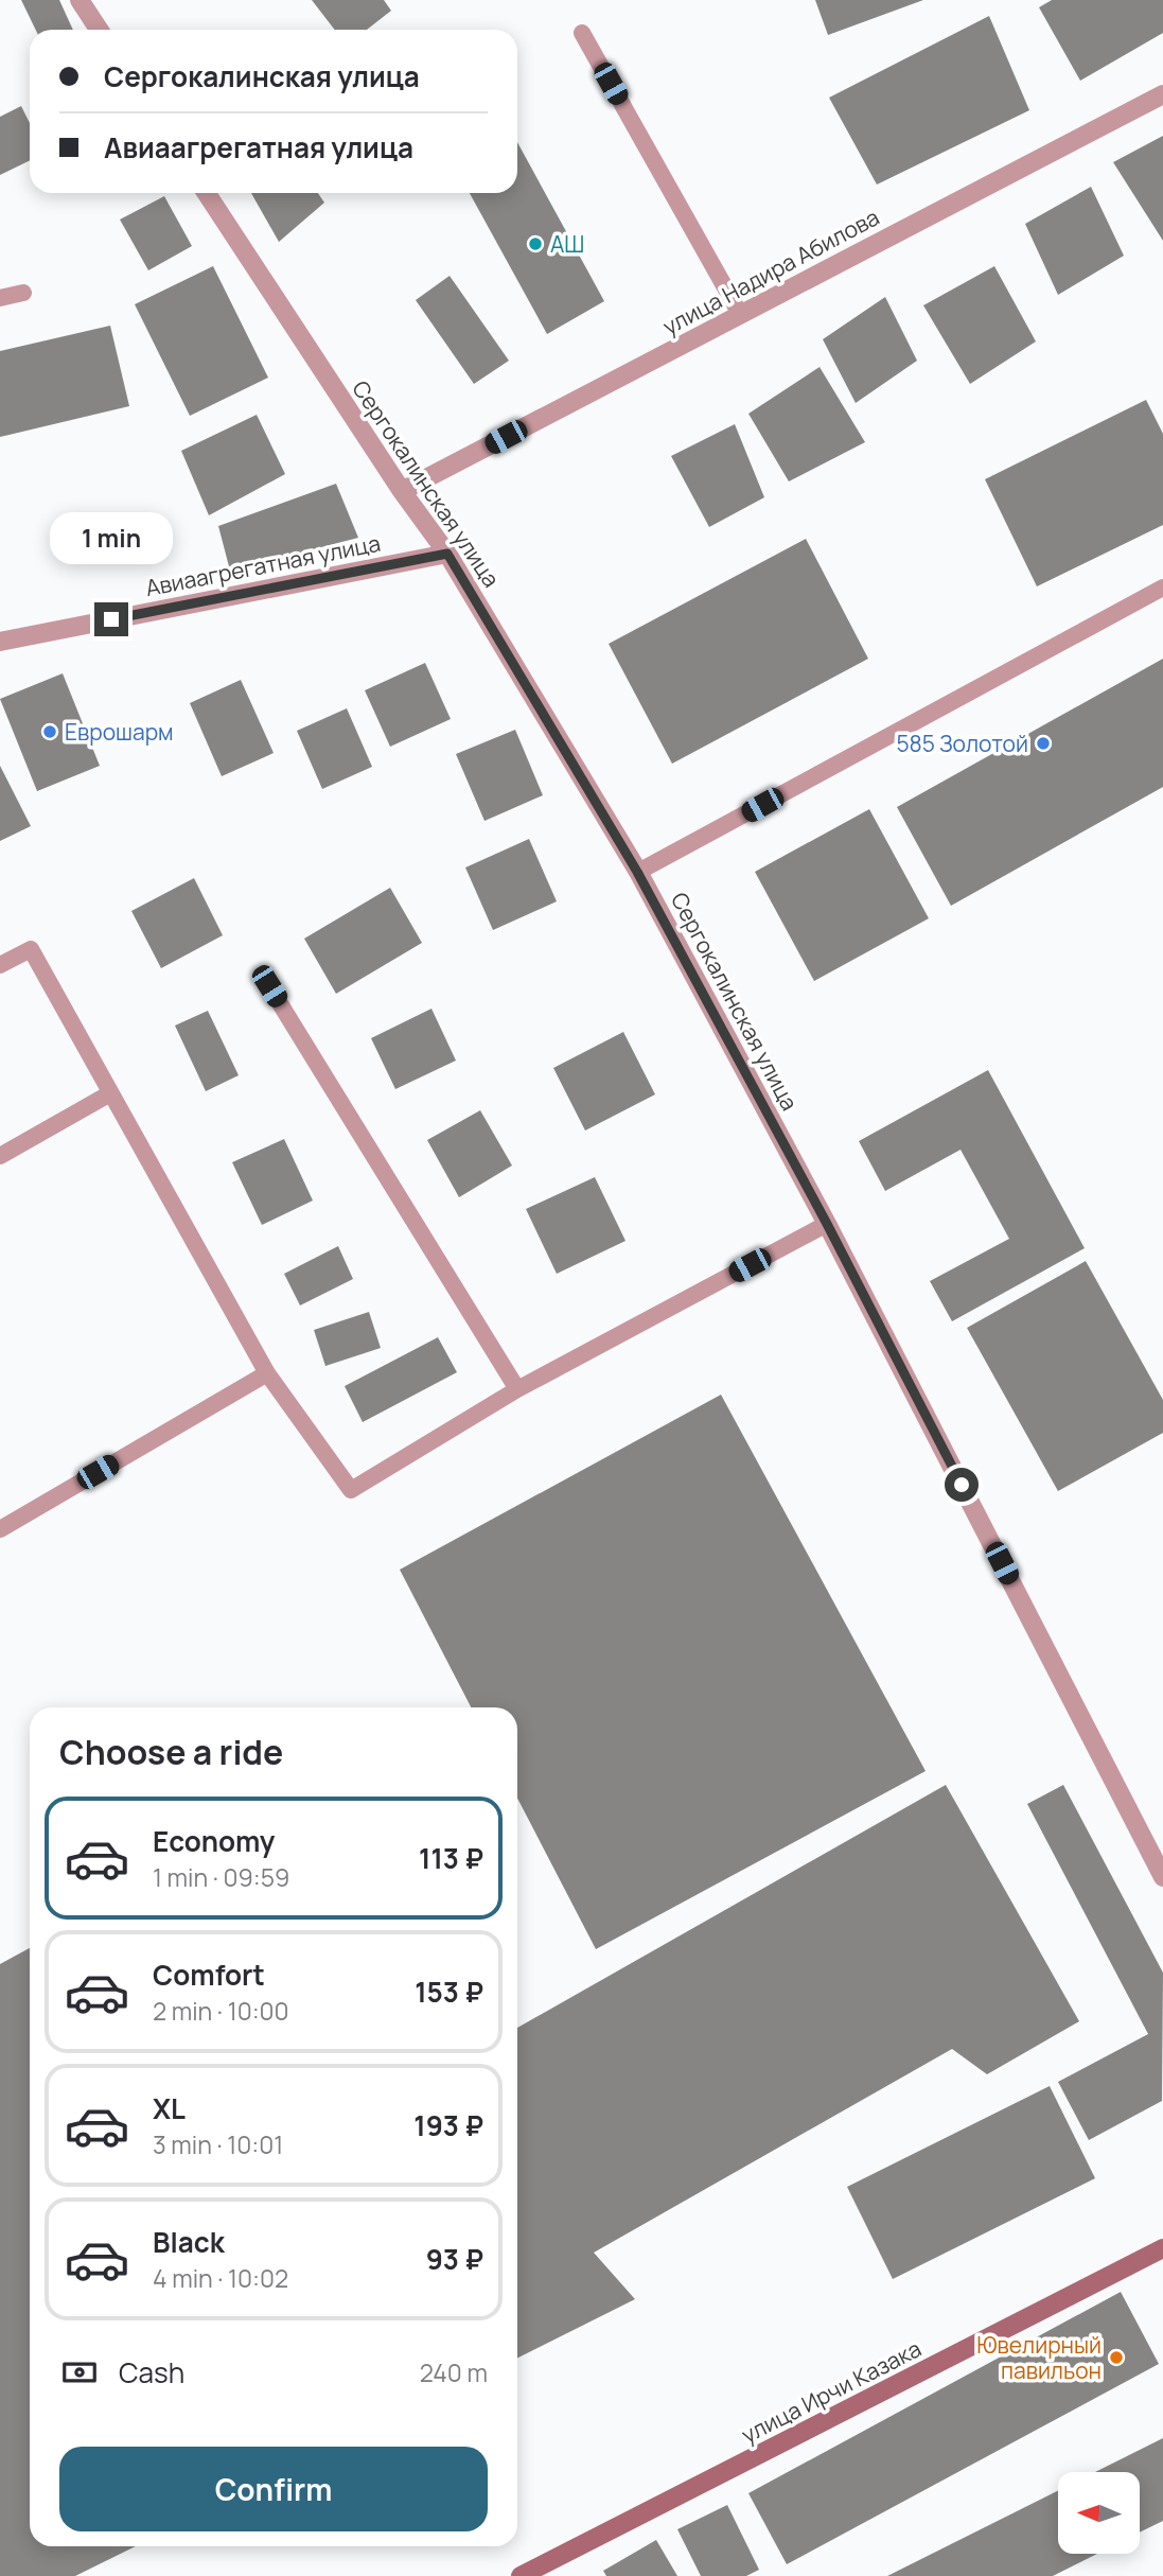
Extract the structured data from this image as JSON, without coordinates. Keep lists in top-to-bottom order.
{
  "streets": {
    "main road": ["улица Ирчи Казака"],
    "street": ["улица Надира Абилова", "Сергокалинская улица", "Авиаагрегатная улица"]
  },
  "crossings": [
    ["улица Надира Абилова", "Сергокалинская улица"],
    ["Сергокалинская улица", "Авиаагрегатная улица"]
  ],
  "places": [
    "АШ",
    "Еврошарм",
    "585 Золотой",
    "Ювелирный павильон"
  ],
  "north": "left",
  "page": {
    "banner": ["Сергокалинская улица", "Авиаагрегатная улица"],
    "bubble": "1 min",
    "heading": "Choose a ride",
    "list": [
      {
        "name": "Economy",
        "note": "1 min · 09:59",
        "value": "113 ₽"
      },
      {
        "name": "Comfort",
        "note": "2 min · 10:00",
        "value": "153 ₽"
      },
      {
        "name": "XL",
        "note": "3 min · 10:01",
        "value": "193 ₽"
      },
      {
        "name": "Black",
        "note": "4 min · 10:02",
        "value": "93 ₽"
      }
    ],
    "pay": ["Cash", "240 m"],
    "buttons": "Confirm"
  }
}
